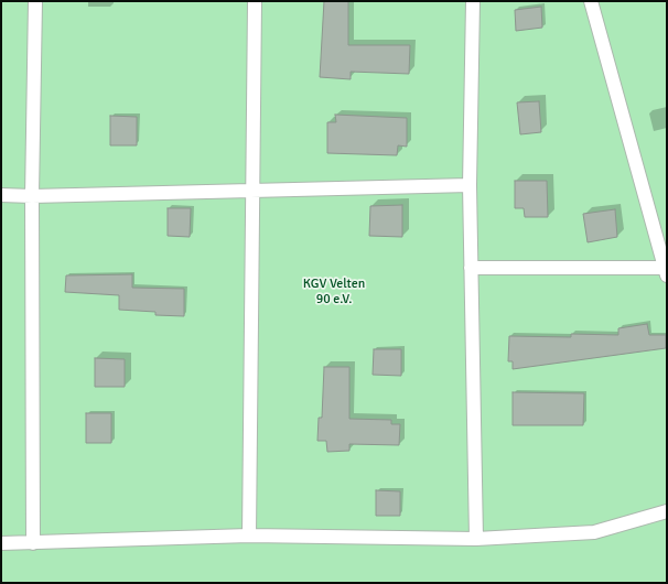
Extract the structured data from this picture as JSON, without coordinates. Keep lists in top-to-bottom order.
{
  "parks": ["KGV Velten 90 e.V."]
}
